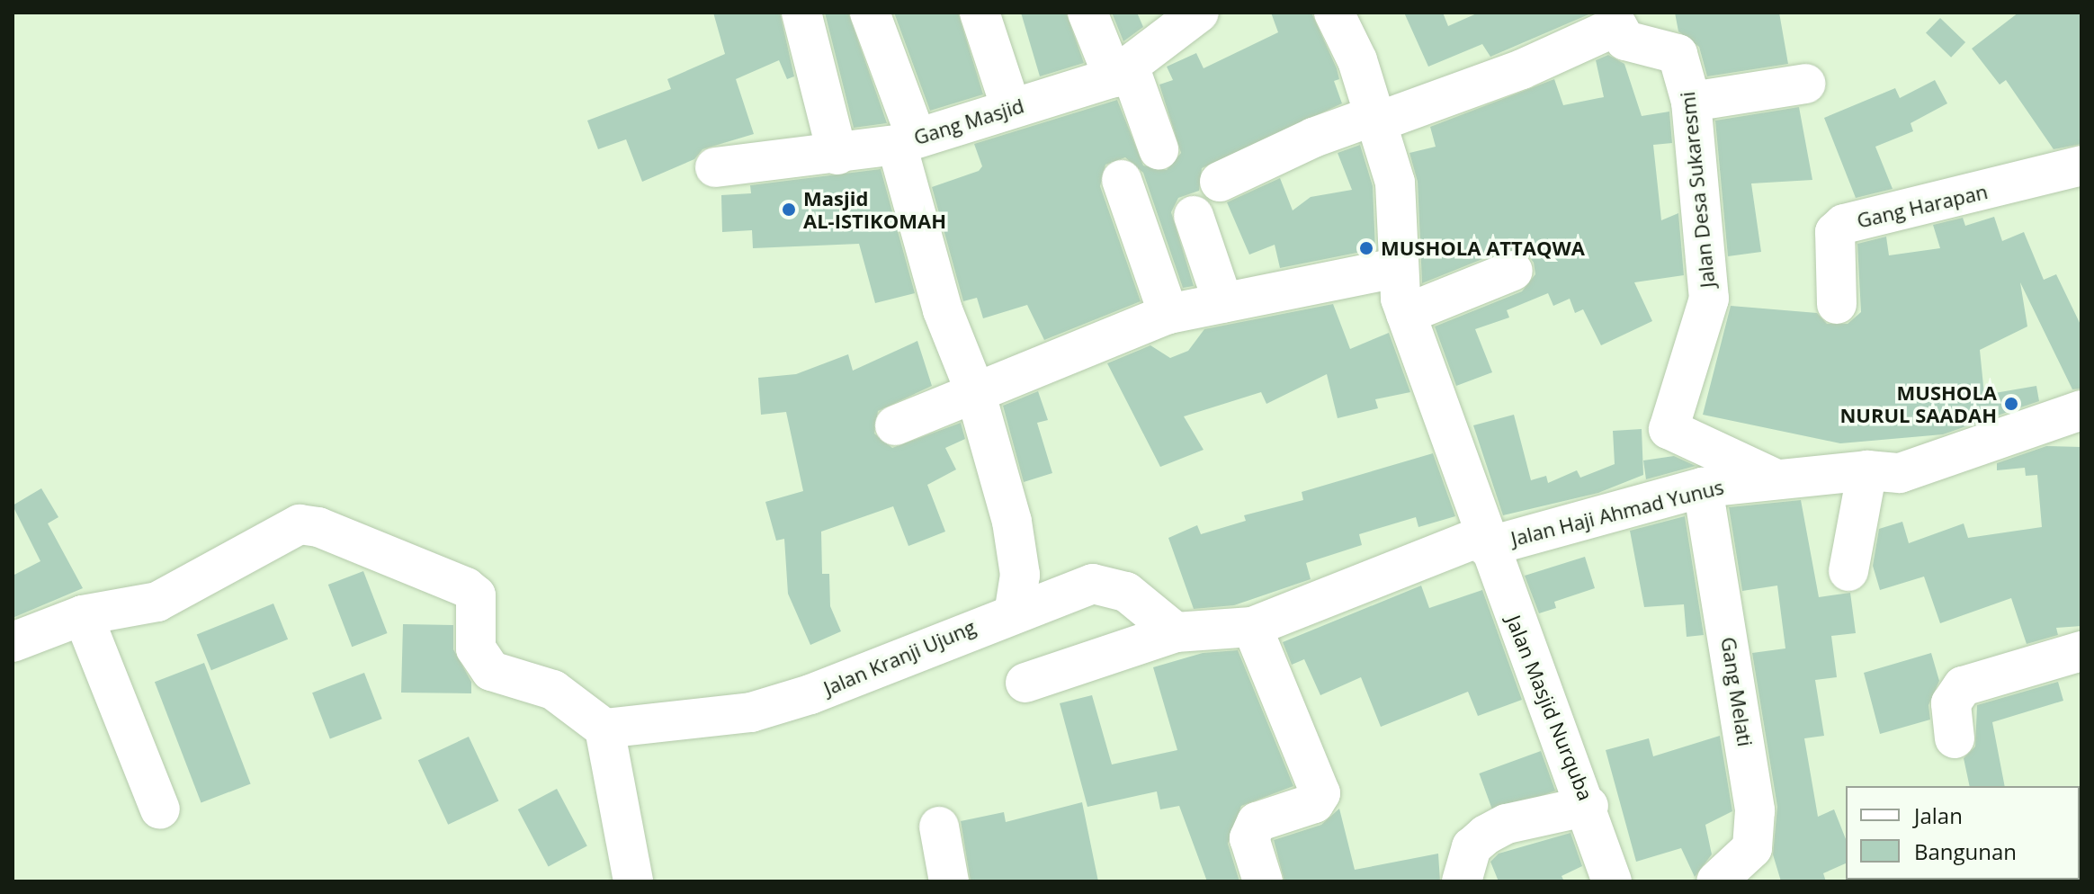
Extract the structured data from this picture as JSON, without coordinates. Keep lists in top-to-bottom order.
{
  "streets": {
    "street": [
      "Gang Masjid",
      "Jalan Desa Sukaresmi",
      "Gang Harapan",
      "Jalan Haji Ahmad Yunus",
      "Jalan Kranji Ujung",
      "Gang Melati",
      "Jalan Masjid Nurquba"
    ]
  },
  "crossings": [
    ["Jalan Desa Sukaresmi", "Jalan Haji Ahmad Yunus"],
    ["Jalan Haji Ahmad Yunus", "Jalan Kranji Ujung"],
    ["Jalan Haji Ahmad Yunus", "Gang Melati"],
    ["Jalan Haji Ahmad Yunus", "Jalan Masjid Nurquba"]
  ],
  "places": ["Masjid AL-ISTIKOMAH", "MUSHOLA ATTAQWA", "MUSHOLA NURUL SAADAH"],
  "legend": ["Jalan", "Bangunan"]
}
